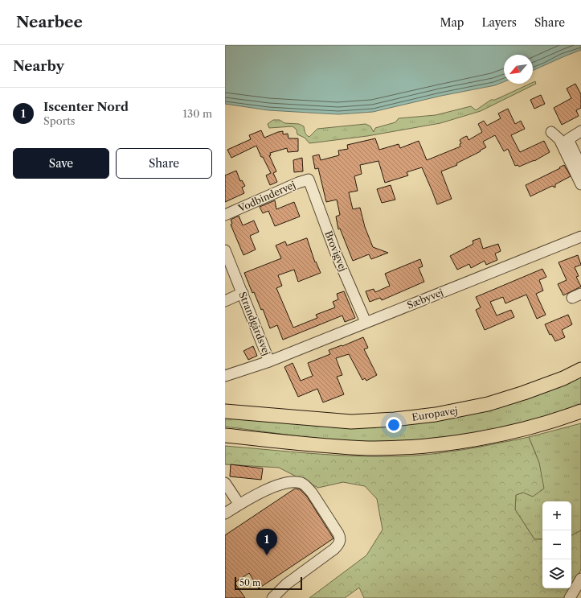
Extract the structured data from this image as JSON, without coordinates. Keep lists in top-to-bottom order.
{
  "streets": {
    "main road": ["Europavej"],
    "street": [
      "Vodbindervej",
      "Brovigvej",
      "Sæbyvej",
      "Strandgårdsvej"
    ]
  },
  "crossings": [
    ["Vodbindervej", "Brovigvej"],
    ["Brovigvej", "Sæbyvej"],
    ["Sæbyvej", "Strandgårdsvej"]
  ],
  "scale_bar": "50 m",
  "north": "bottom left",
  "page": {
    "header": "Nearbee",
    "nav": ["Map", "Layers", "Share"],
    "heading": "Nearby",
    "list": [
      {
        "mark": "1",
        "name": "Iscenter Nord",
        "note": "Sports",
        "value": "130 m"
      }
    ],
    "buttons": ["Save", "Share"],
    "map_buttons": ["+", "−"],
    "pins": "1",
    "scale": "50 m"
  }
}
